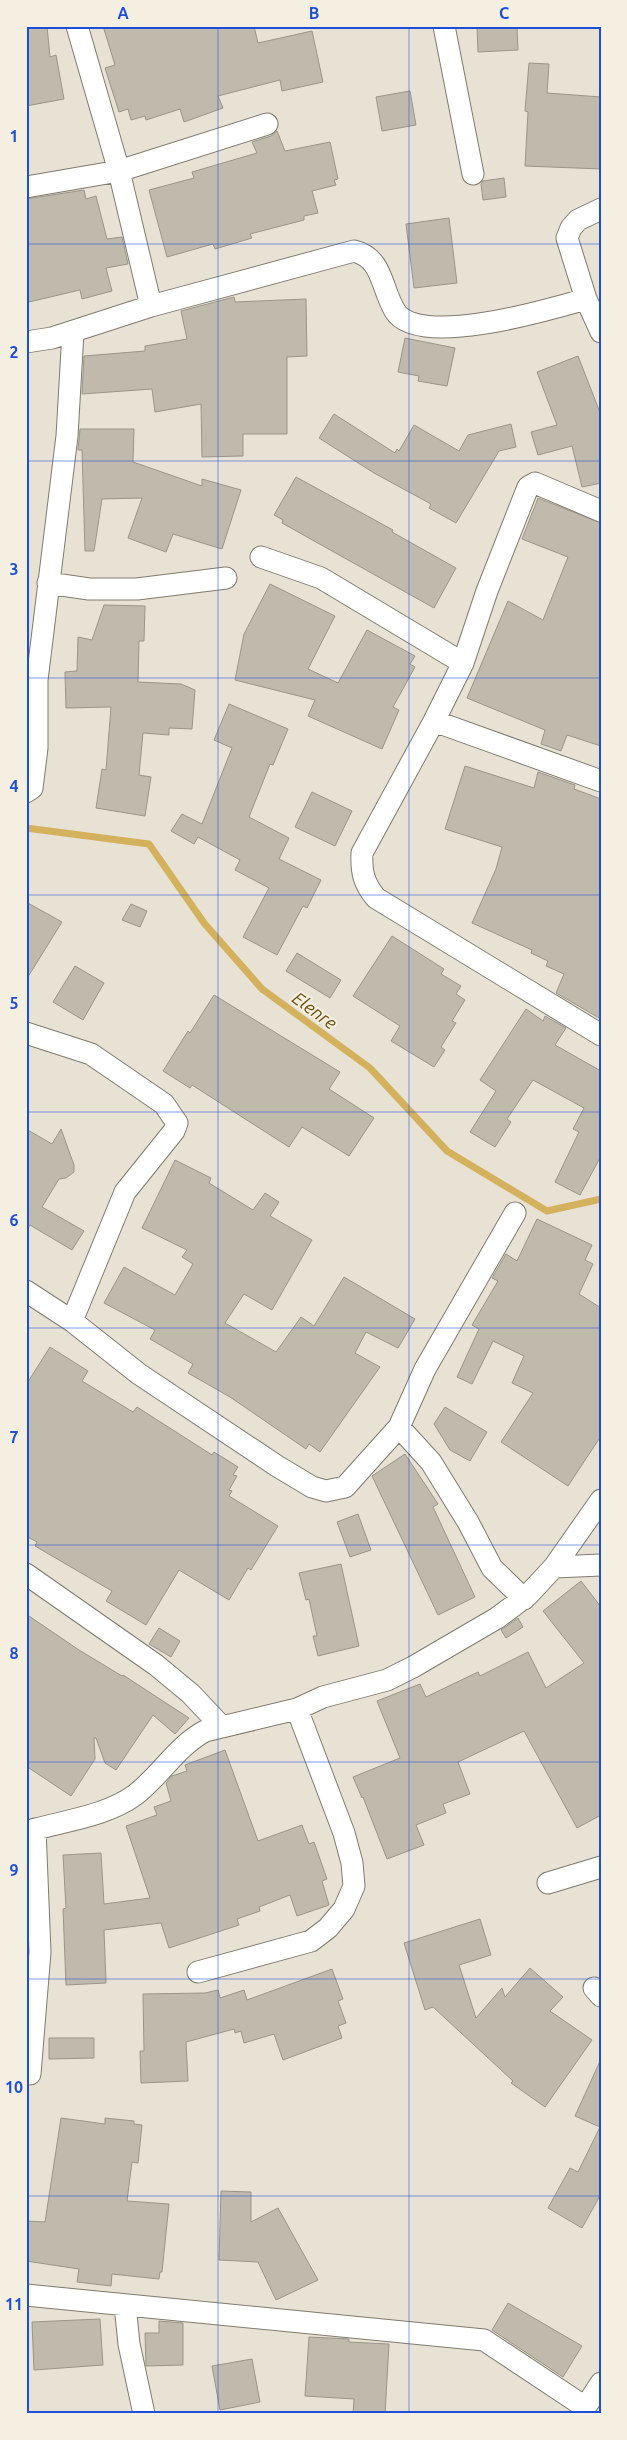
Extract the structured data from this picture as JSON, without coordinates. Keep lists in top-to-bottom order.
{
  "water": ["Elenre"],
  "grid": {
    "columns": ["A", "B", "C"],
    "rows": [
      "1",
      "2",
      "3",
      "4",
      "5",
      "6",
      "7",
      "8",
      "9",
      "10",
      "11"
    ]
  }
}
